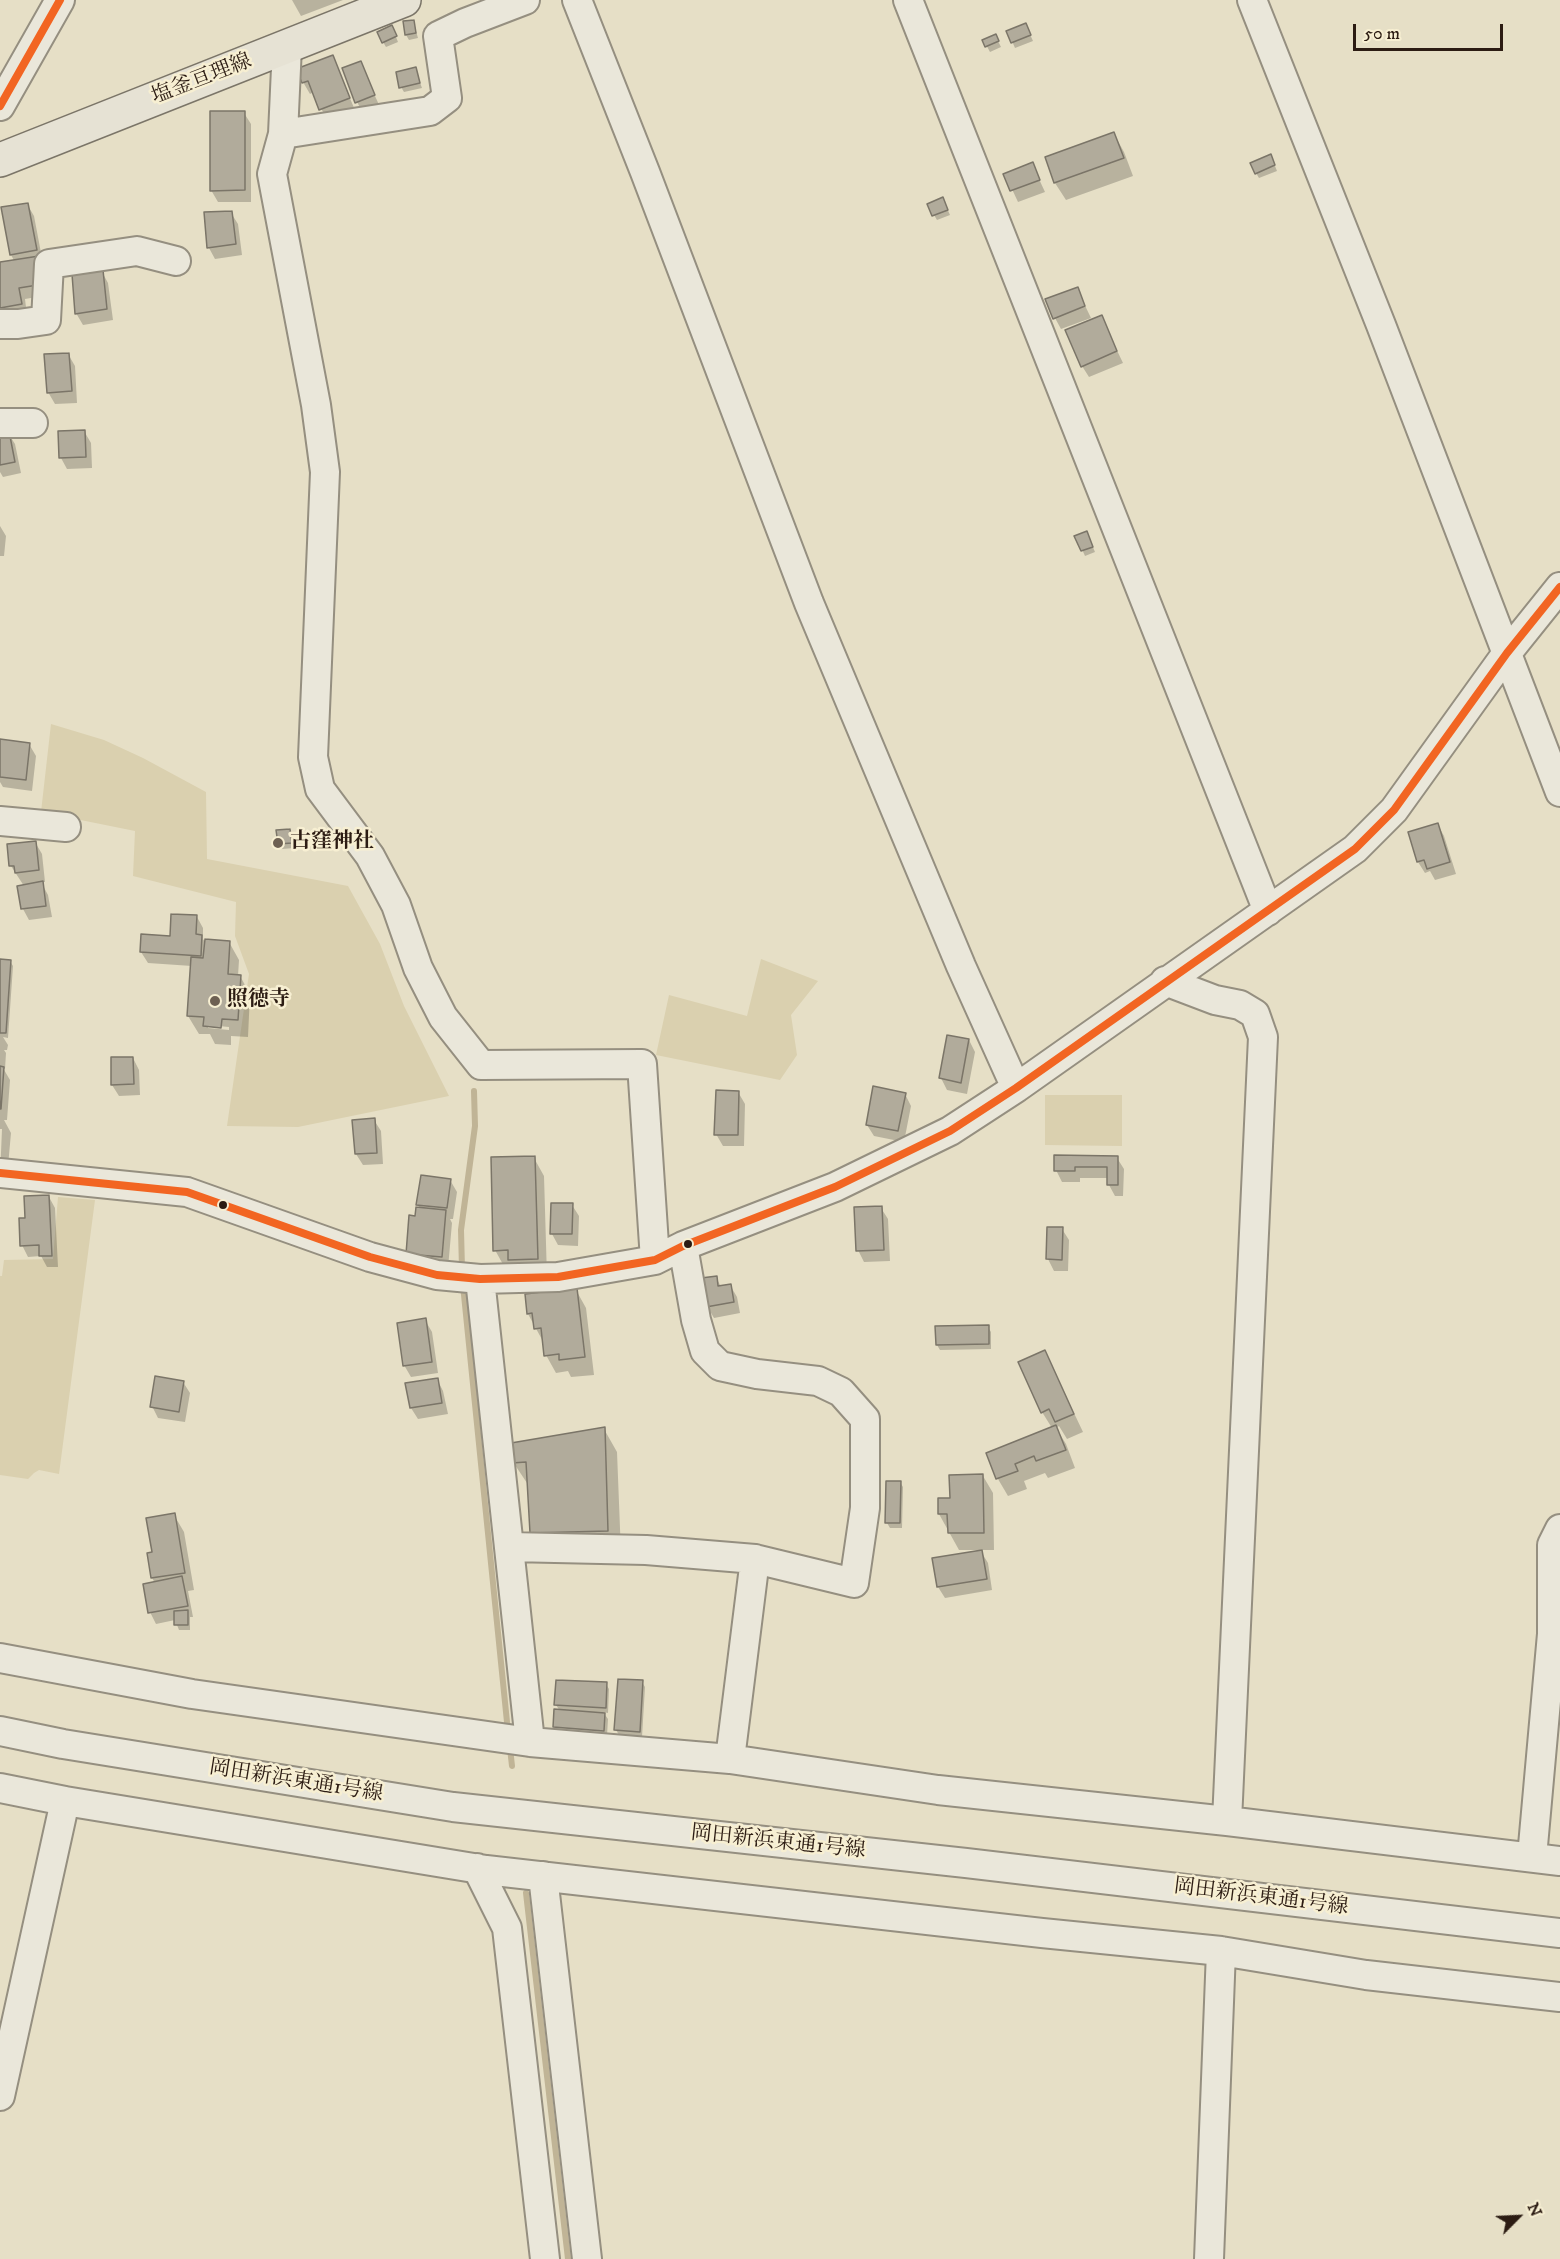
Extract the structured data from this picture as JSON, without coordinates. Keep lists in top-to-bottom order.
{
  "streets": {
    "main road": ["塩釜亘理線"],
    "street": ["岡田新浜東通1号線"]
  },
  "places": ["古窪神社", "照徳寺"],
  "scale_bar": "50 m",
  "north": "top right"
}
